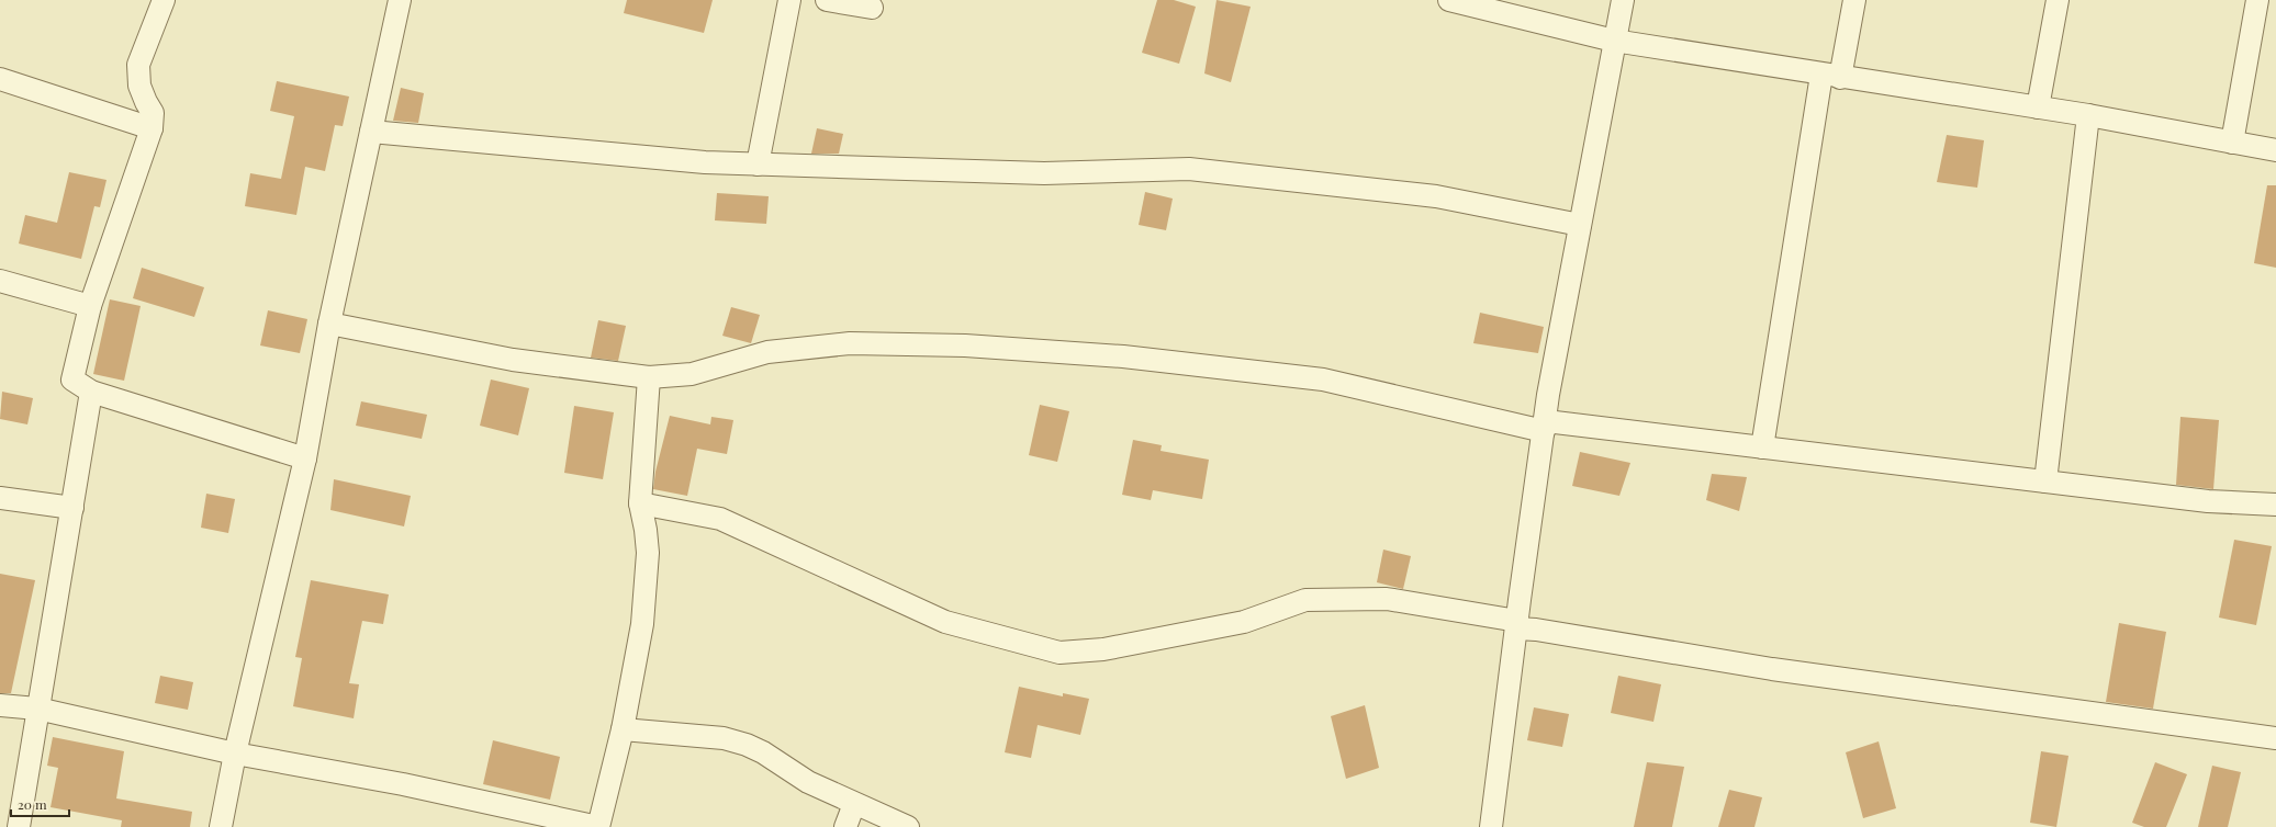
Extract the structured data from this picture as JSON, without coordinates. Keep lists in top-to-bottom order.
{
  "scale_bar": "20 m"
}
